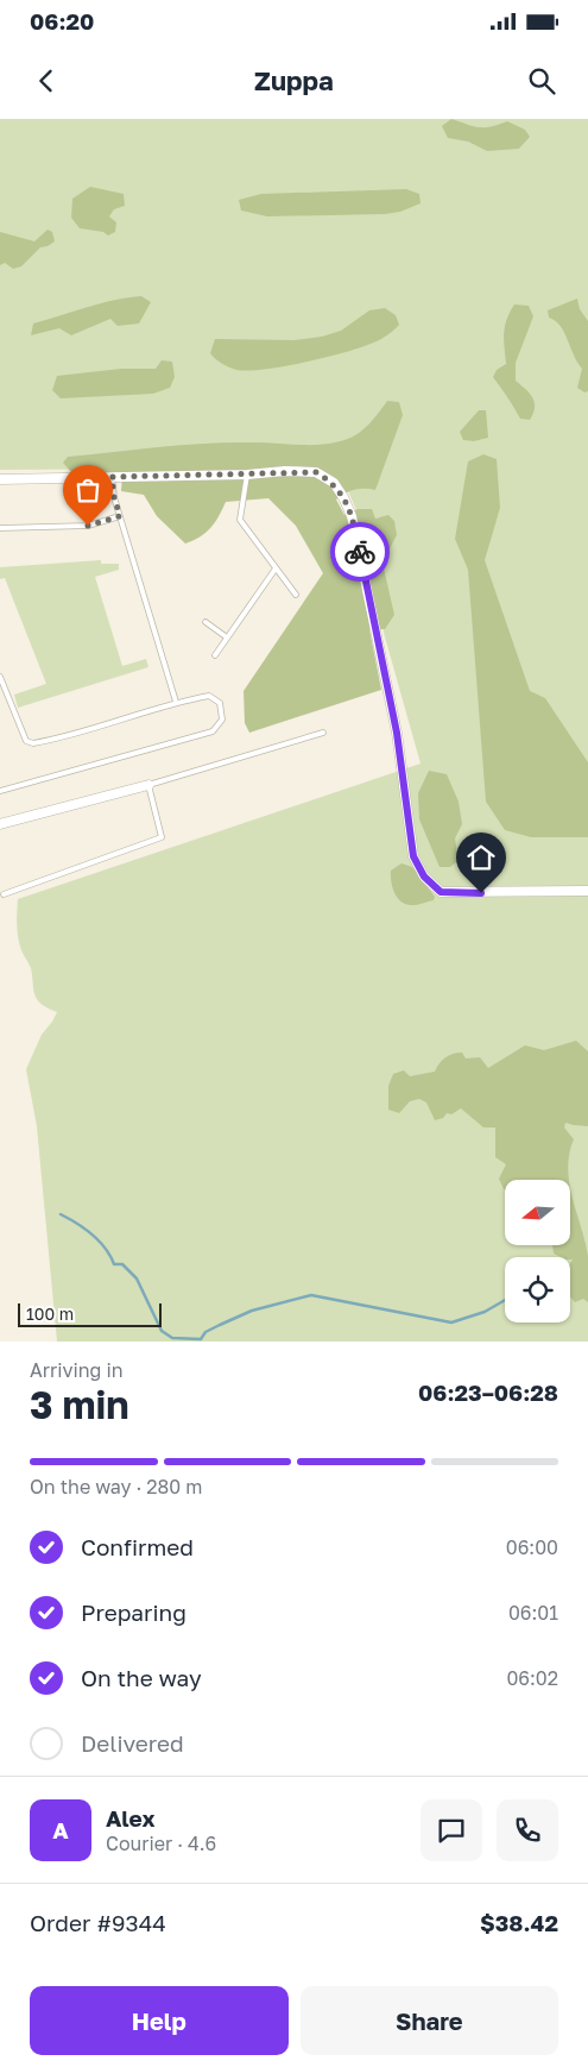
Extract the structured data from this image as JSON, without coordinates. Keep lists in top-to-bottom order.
{
  "scale_bar": "100 m",
  "north": "left",
  "page": {
    "status": "06:20",
    "header": "Zuppa",
    "scale": "100 m",
    "heading": ["3 min", "Arriving in", "06:23–06:28"],
    "panel": [
      "Alex",
      "Courier · 4.6",
      "Order #9344",
      "$38.42"
    ],
    "bar": "On the way · 280 m",
    "list": [
      ["Confirmed", "06:00"],
      ["Preparing", "06:01"],
      ["On the way", "06:02"],
      "Delivered"
    ],
    "round": "A",
    "buttons": ["Help", "Share"]
  }
}
